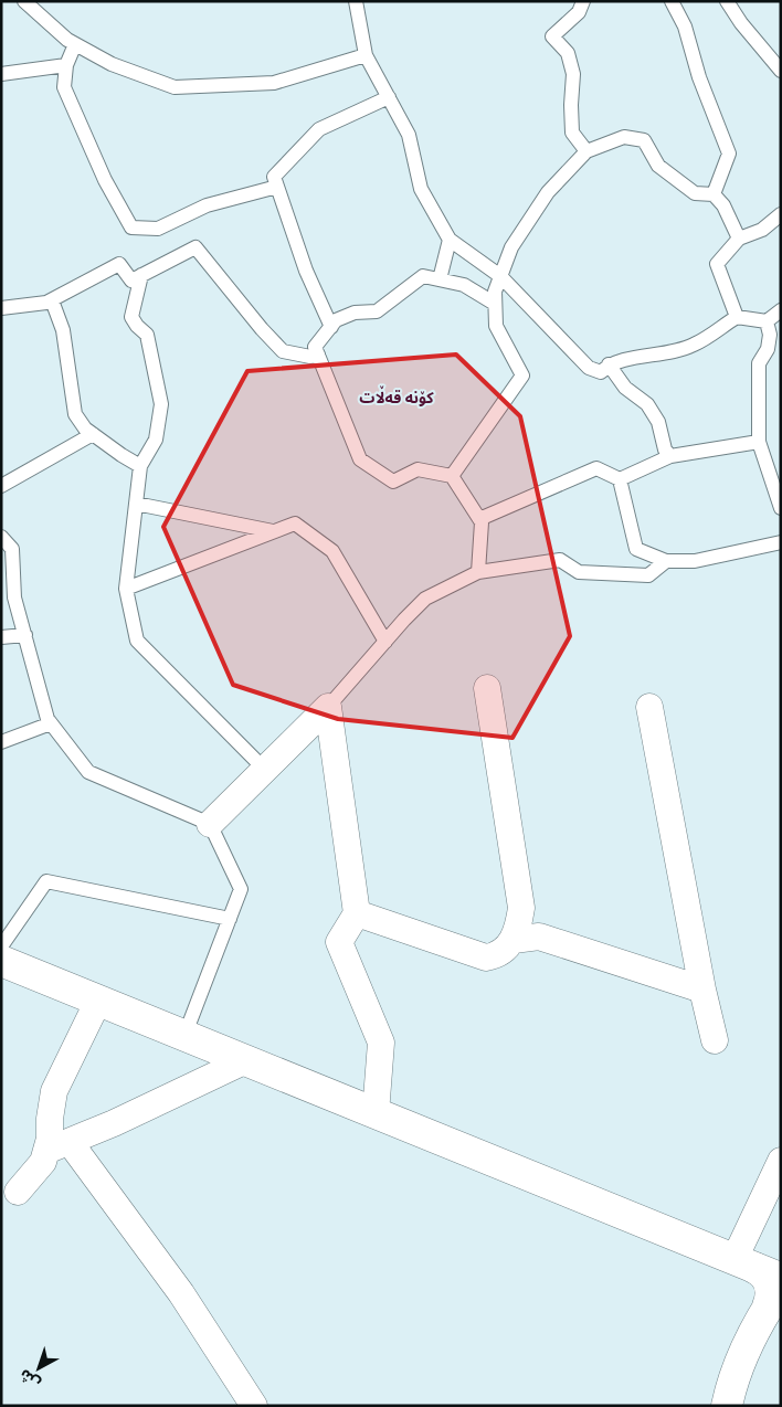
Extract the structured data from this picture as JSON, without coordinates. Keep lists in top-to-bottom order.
{
  "districts": ["کۆنە قەڵات"],
  "north": "bottom left"
}
